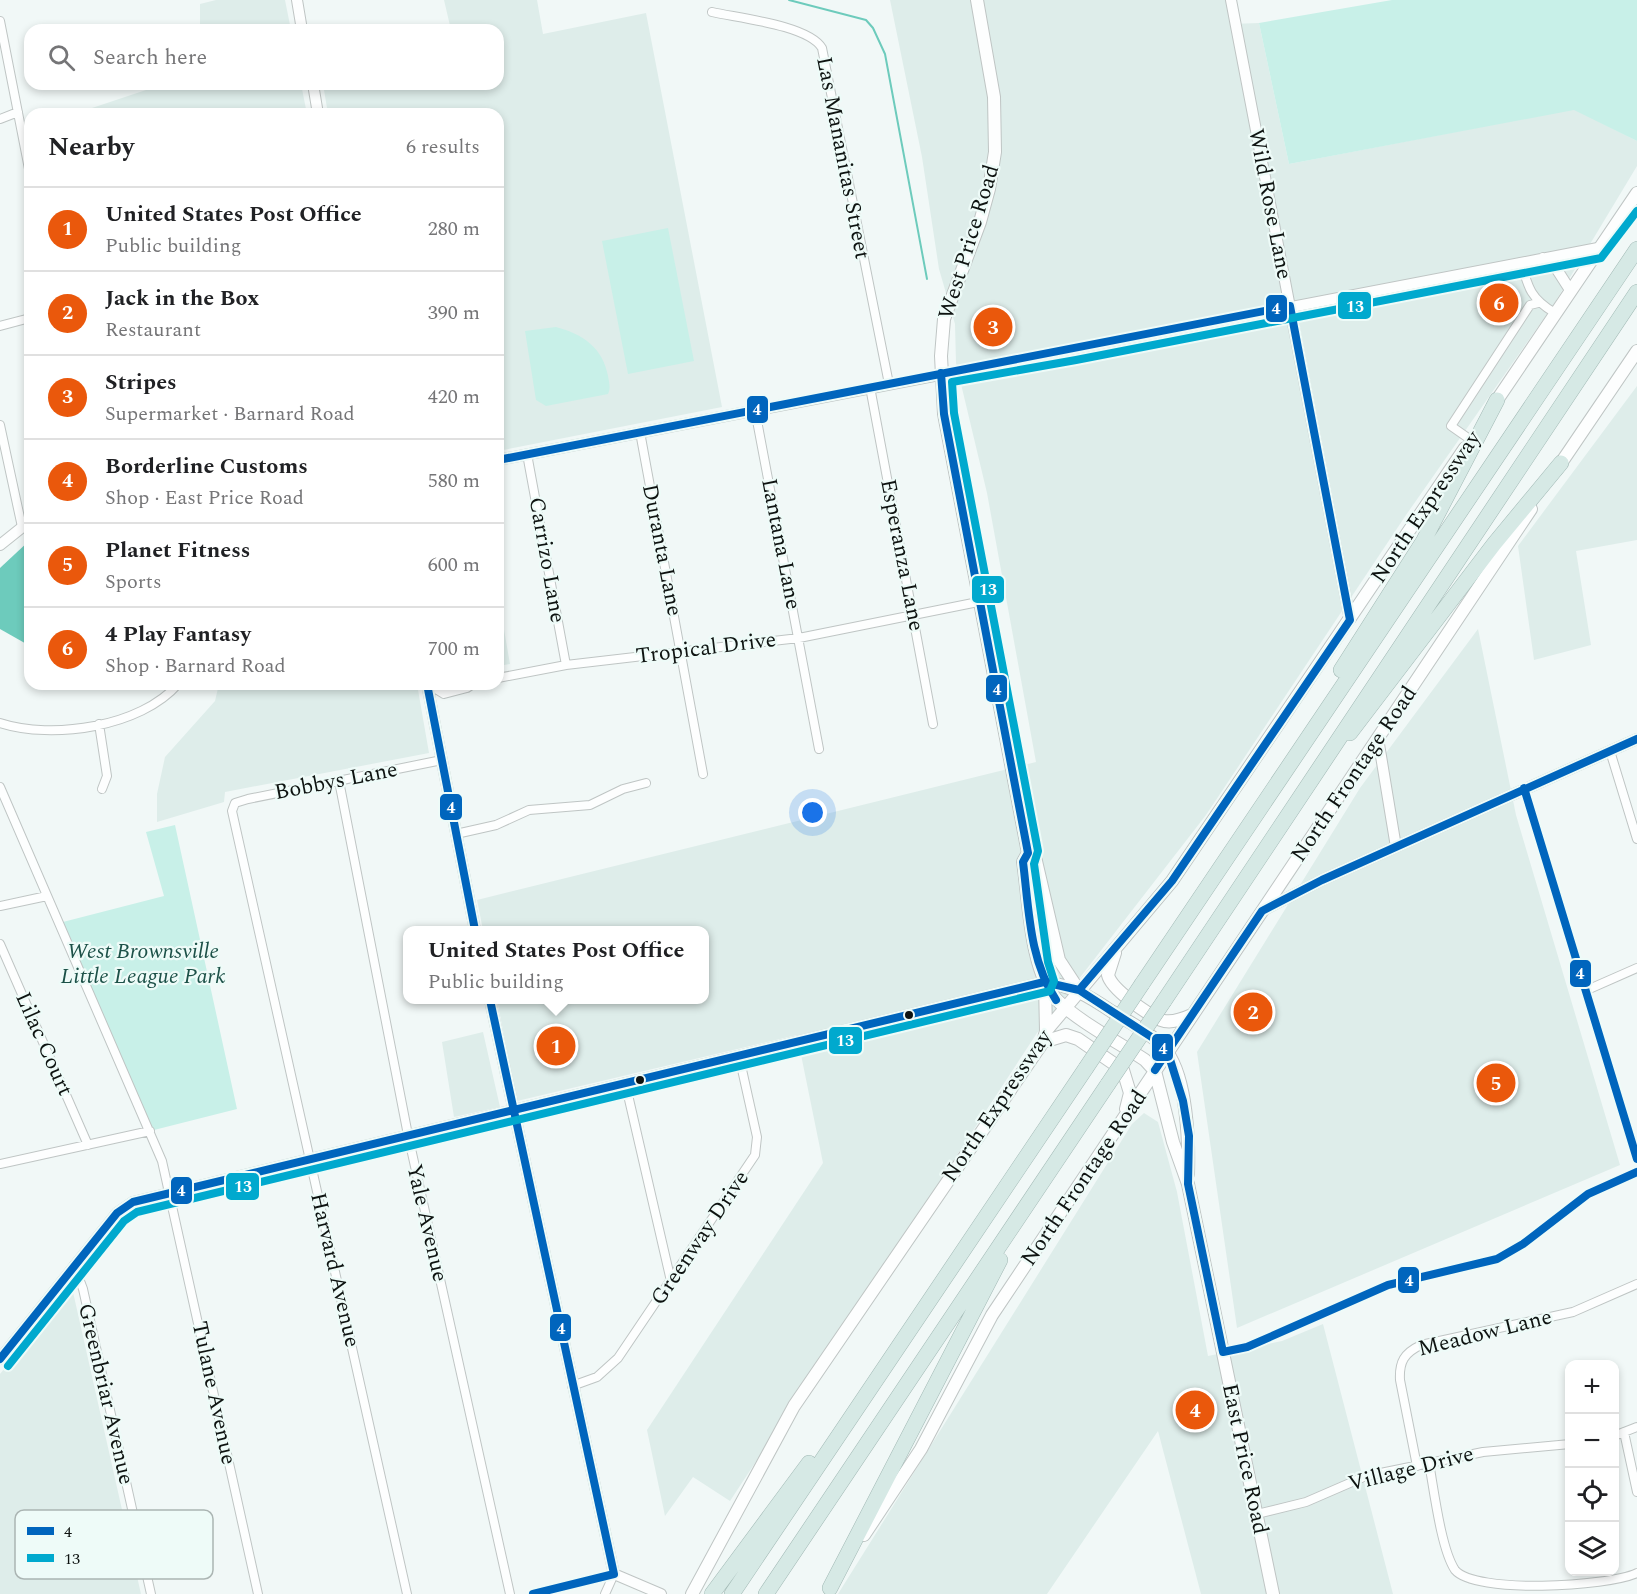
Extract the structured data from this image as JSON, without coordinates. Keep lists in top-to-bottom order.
{
  "streets": {
    "highway": ["North Expressway"],
    "main road": ["West Price Road", "North Frontage Road", "East Price Road"],
    "street": [
      "Las Mananitas Street",
      "Wild Rose Lane",
      "Lantana Lane",
      "Duranta Lane",
      "Esperanza Lane",
      "Carrizo Lane",
      "Tropical Drive",
      "Bobbys Lane",
      "Lilac Court",
      "Yale Avenue",
      "Greenway Drive",
      "Harvard Avenue",
      "Meadow Lane",
      "Tulane Avenue",
      "Greenbriar Avenue",
      "Village Drive"
    ]
  },
  "crossings": [
    ["Wild Rose Lane", "North Expressway"],
    ["West Price Road", "North Expressway"],
    ["West Price Road", "Tropical Drive"],
    ["Lantana Lane", "Tropical Drive"],
    ["Duranta Lane", "Tropical Drive"],
    ["Esperanza Lane", "Tropical Drive"],
    ["Carrizo Lane", "Tropical Drive"],
    ["North Frontage Road", "East Price Road"],
    ["Bobbys Lane", "Yale Avenue"],
    ["Bobbys Lane", "Harvard Avenue"],
    ["Meadow Lane", "Village Drive"],
    ["East Price Road", "Village Drive"]
  ],
  "parks": ["West Brownsville Little League Park"],
  "lines": ["transit line 13", "transit line 4"],
  "legend": ["4", "13"],
  "page": {
    "search": "Search here",
    "heading": ["Nearby", "6 results"],
    "list": [
      {
        "mark": "1",
        "name": "United States Post Office",
        "note": "Public building",
        "value": "280 m"
      },
      {
        "mark": "2",
        "name": "Jack in the Box",
        "note": "Restaurant",
        "value": "390 m"
      },
      {
        "mark": "3",
        "name": "Stripes",
        "note": "Supermarket · Barnard Road",
        "value": "420 m"
      },
      {
        "mark": "4",
        "name": "Borderline Customs",
        "note": "Shop · East Price Road",
        "value": "580 m"
      },
      {
        "mark": "5",
        "name": "Planet Fitness",
        "note": "Sports",
        "value": "600 m"
      },
      {
        "mark": "6",
        "name": "4 Play Fantasy",
        "note": "Shop · Barnard Road",
        "value": "700 m"
      }
    ],
    "pins": [
      "6",
      "3",
      "2",
      "1",
      "5",
      "4"
    ],
    "popup": ["United States Post Office", "Public building"],
    "map_buttons": ["+", "−"]
  }
}
